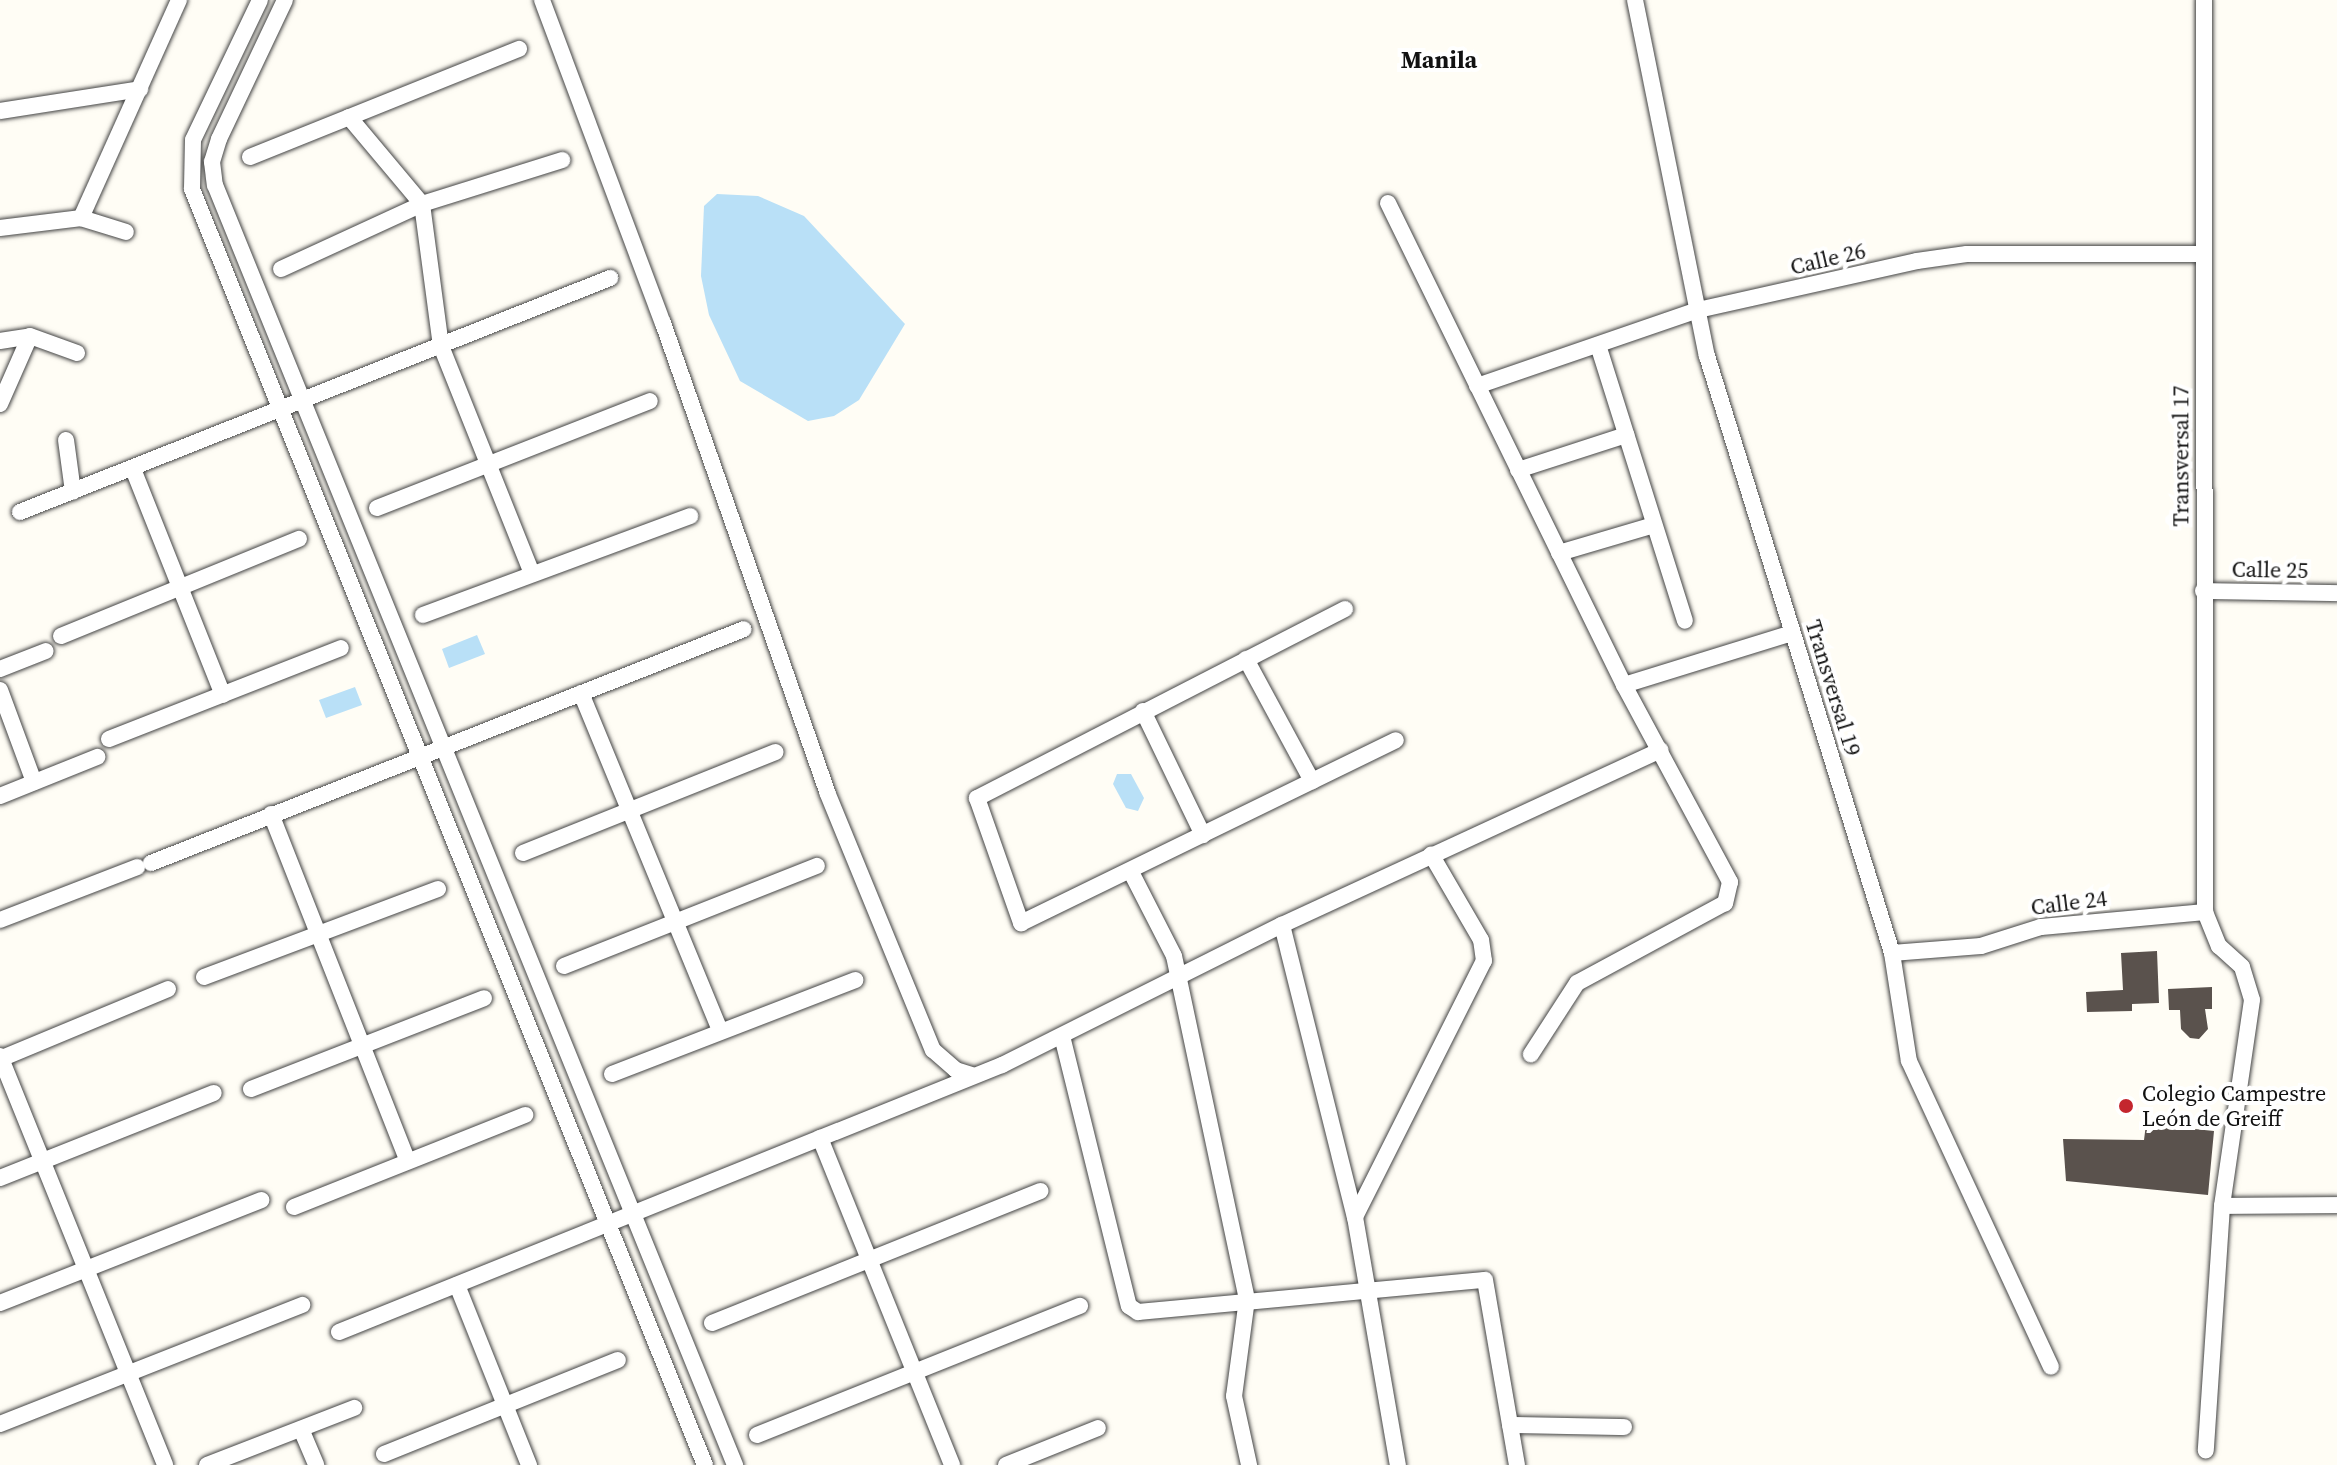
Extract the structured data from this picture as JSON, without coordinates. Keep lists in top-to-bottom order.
{
  "streets": {
    "street": [
      "Calle 26",
      "Transversal 17",
      "Calle 25",
      "Transversal 19",
      "Calle 24"
    ]
  },
  "crossings": [
    ["Calle 26", "Transversal 17"],
    ["Calle 26", "Transversal 19"],
    ["Transversal 17", "Calle 25"],
    ["Transversal 17", "Calle 24"],
    ["Transversal 19", "Calle 24"]
  ],
  "districts": ["Manila"],
  "places": ["Colegio Campestre León de Greiff"]
}
